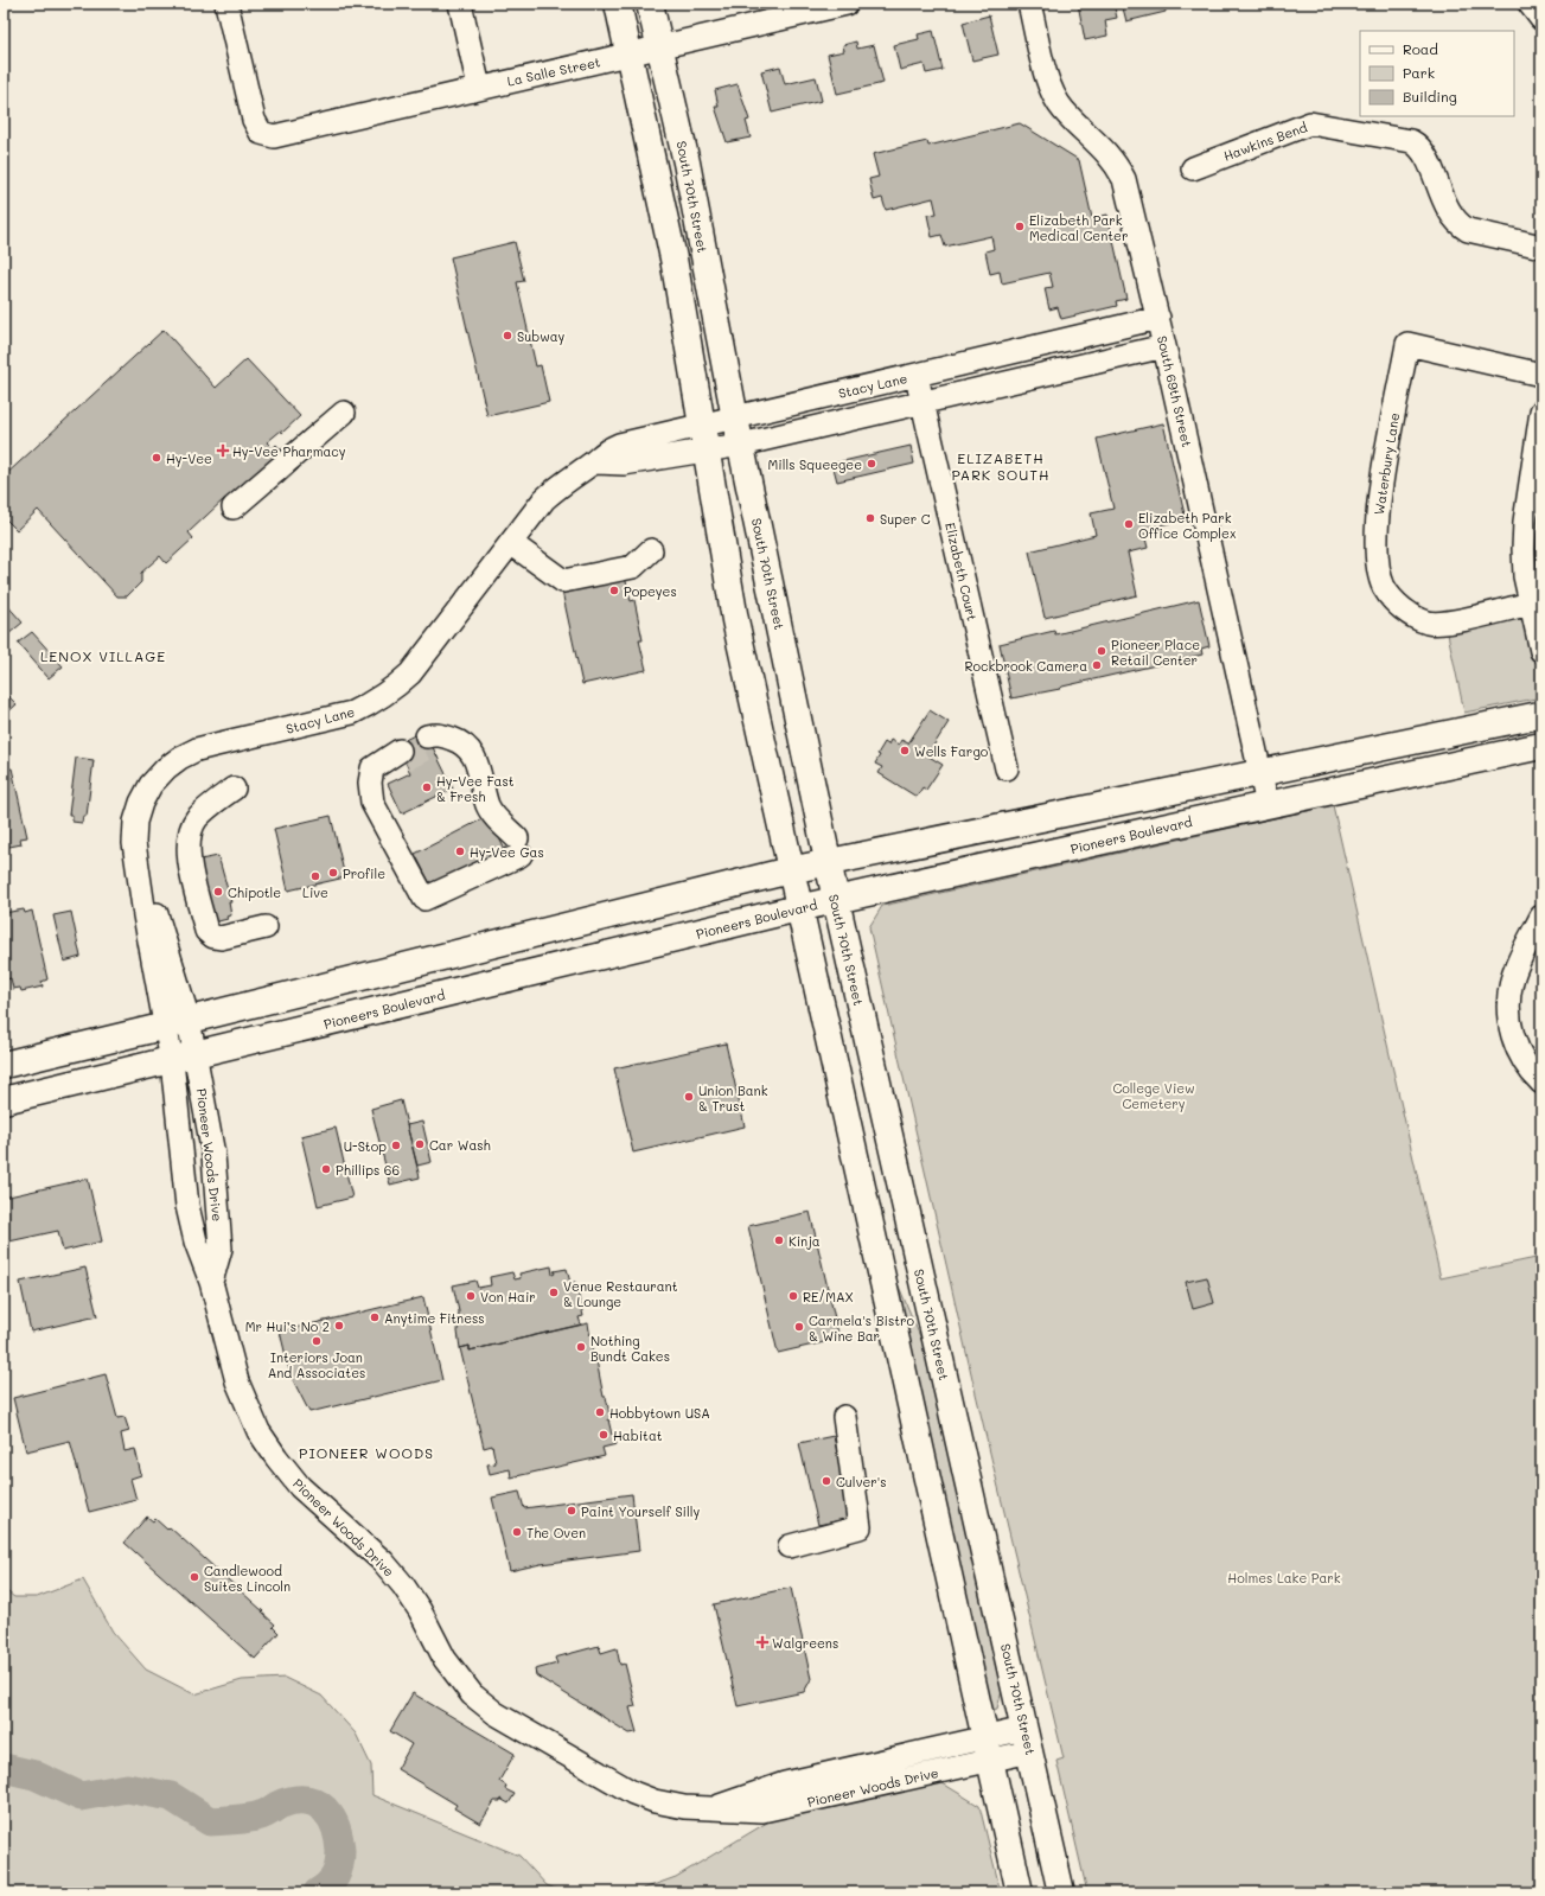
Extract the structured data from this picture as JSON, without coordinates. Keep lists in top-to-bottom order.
{
  "streets": {
    "main road": ["South 70th Street", "Pioneers Boulevard"],
    "street": [
      "La Salle Street",
      "Hawkins Bend",
      "Stacy Lane",
      "South 69th Street",
      "Waterbury Lane",
      "Elizabeth Court",
      "Pioneer Woods Drive"
    ]
  },
  "crossings": [
    ["La Salle Street", "South 70th Street"],
    ["South 70th Street", "Stacy Lane"],
    ["South 70th Street", "Pioneers Boulevard"],
    ["South 70th Street", "Pioneer Woods Drive"],
    ["Stacy Lane", "South 69th Street"],
    ["Stacy Lane", "Elizabeth Court"],
    ["Stacy Lane", "Pioneers Boulevard"],
    ["Stacy Lane", "Pioneer Woods Drive"],
    ["South 69th Street", "Pioneers Boulevard"],
    ["Pioneers Boulevard", "Pioneer Woods Drive"]
  ],
  "districts": ["ELIZABETH PARK SOUTH", "LENOX VILLAGE", "PIONEER WOODS"],
  "parks": ["College View Cemetery", "Holmes Lake Park"],
  "places": {
    "other": [
      "Elizabeth Park Medical Center",
      "Subway",
      "Hy-Vee",
      "Mills Squeegee",
      "Super C",
      "Elizabeth Park Office Complex",
      "Popeyes",
      "Pioneer Place Retail Center",
      "Rockbrook Camera",
      "Wells Fargo",
      "Hy-Vee Fast & Fresh",
      "Hy-Vee Gas",
      "Profile",
      "Live",
      "Chipotle",
      "Union Bank & Trust",
      "Car Wash",
      "U-Stop",
      "Phillips 66",
      "Kinja",
      "Venue Restaurant & Lounge",
      "Von Hair",
      "RE/MAX",
      "Anytime Fitness",
      "Mr Hui’s No 2",
      "Carmela's Bistro & Wine Bar",
      "Interiors Joan And Associates",
      "Nothing Bundt Cakes",
      "Hobbytown USA",
      "Habitat",
      "Culver's",
      "Paint Yourself Silly",
      "The Oven",
      "Candlewood Suites Lincoln"
    ],
    "health": ["Hy-Vee Pharmacy", "Walgreens"]
  },
  "legend": ["Road", "Park", "Building"]
}
